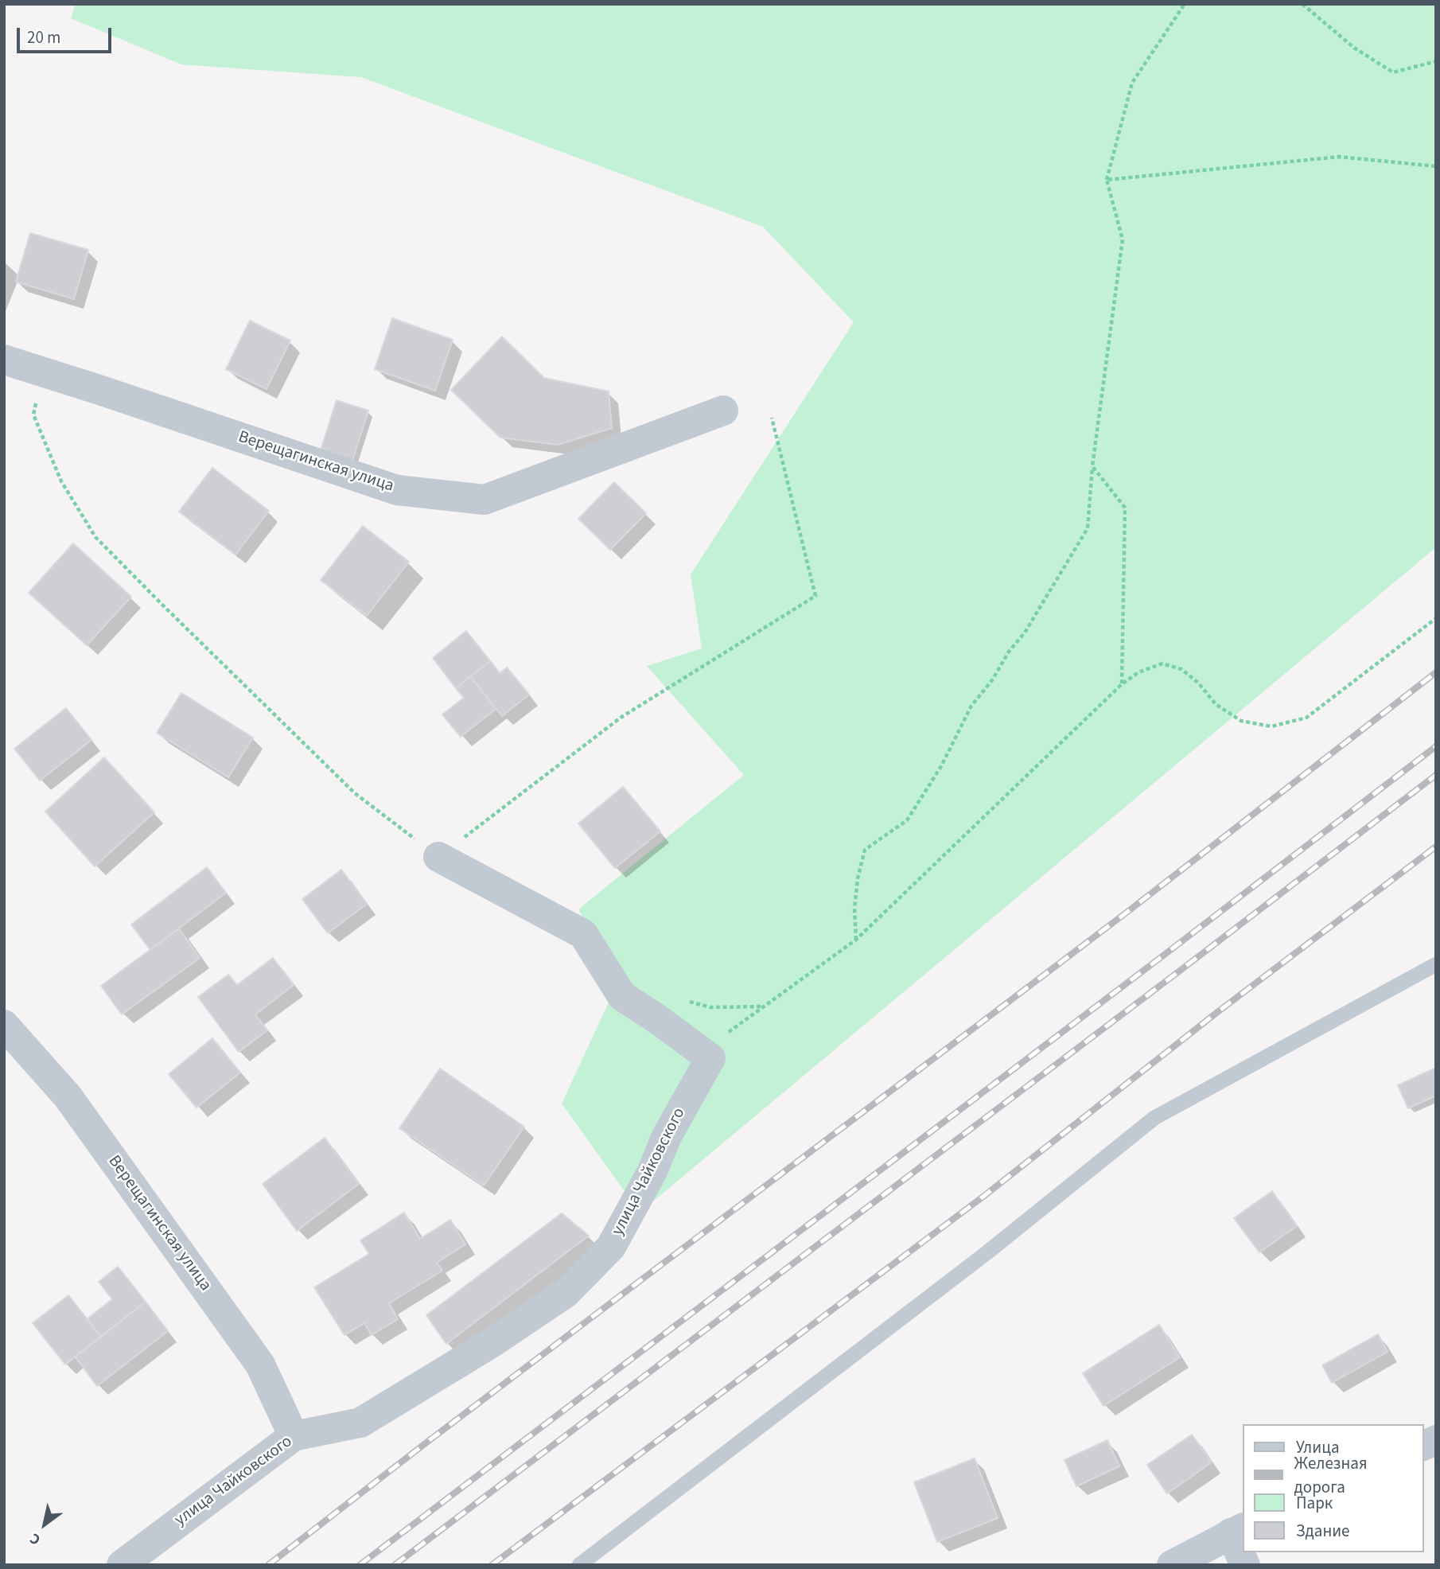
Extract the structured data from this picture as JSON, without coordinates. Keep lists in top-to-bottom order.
{
  "streets": {
    "street": ["Верещагинская улица", "улица Чайковского"]
  },
  "crossings": [
    ["Верещагинская улица", "улица Чайковского"]
  ],
  "legend": [
    "Улица",
    "Железная дорога",
    "Парк",
    "Здание"
  ],
  "scale_bar": "20 m",
  "north": "bottom left"
}
